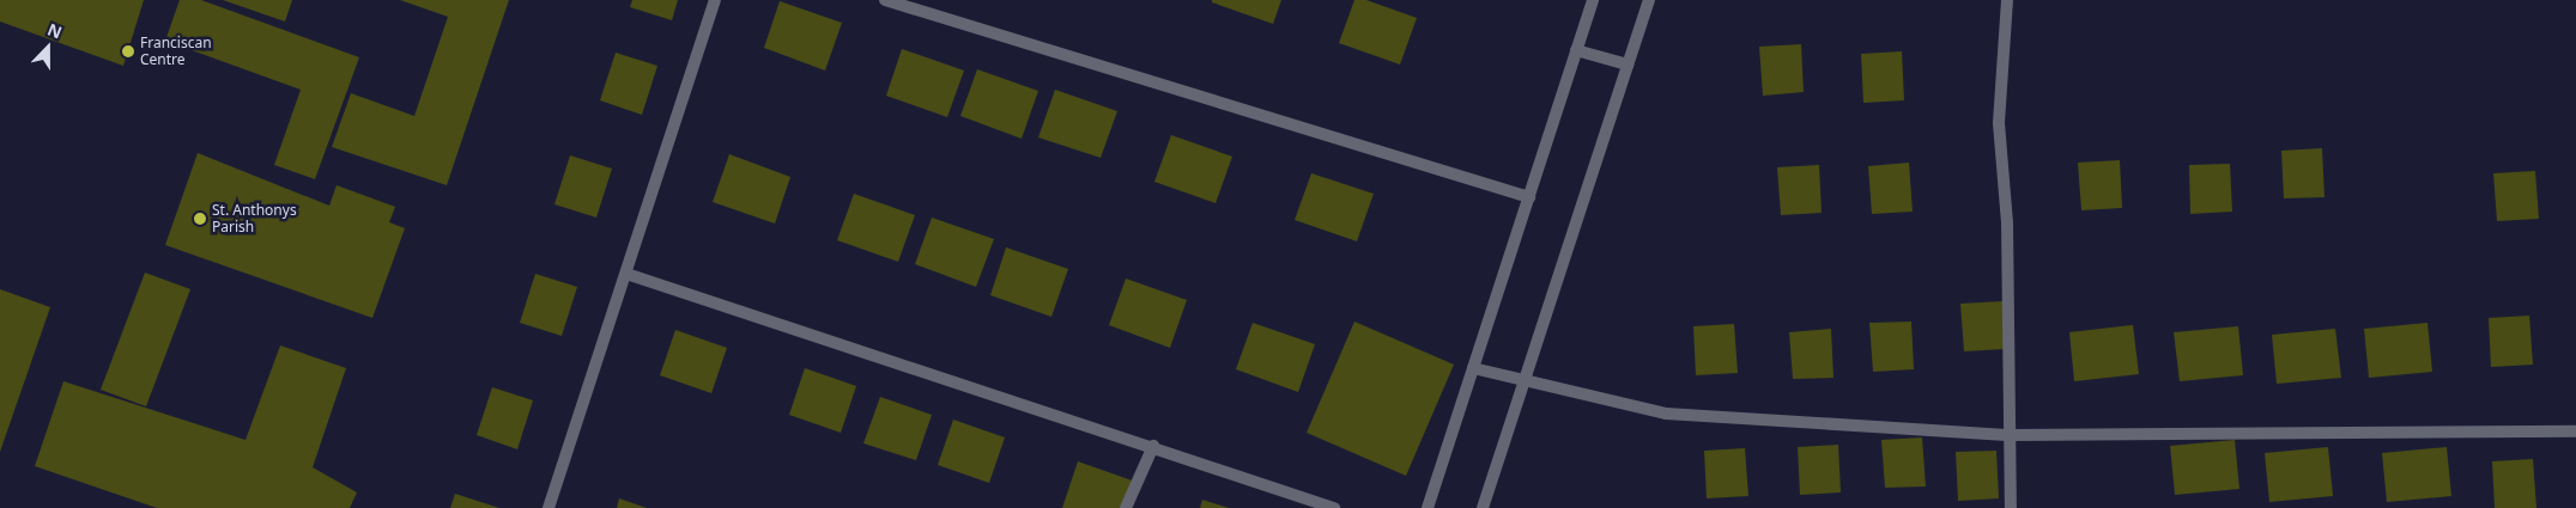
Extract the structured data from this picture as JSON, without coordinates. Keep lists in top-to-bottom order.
{
  "places": ["Franciscan Centre", "St. Anthonys Parish"],
  "north": "top"
}
